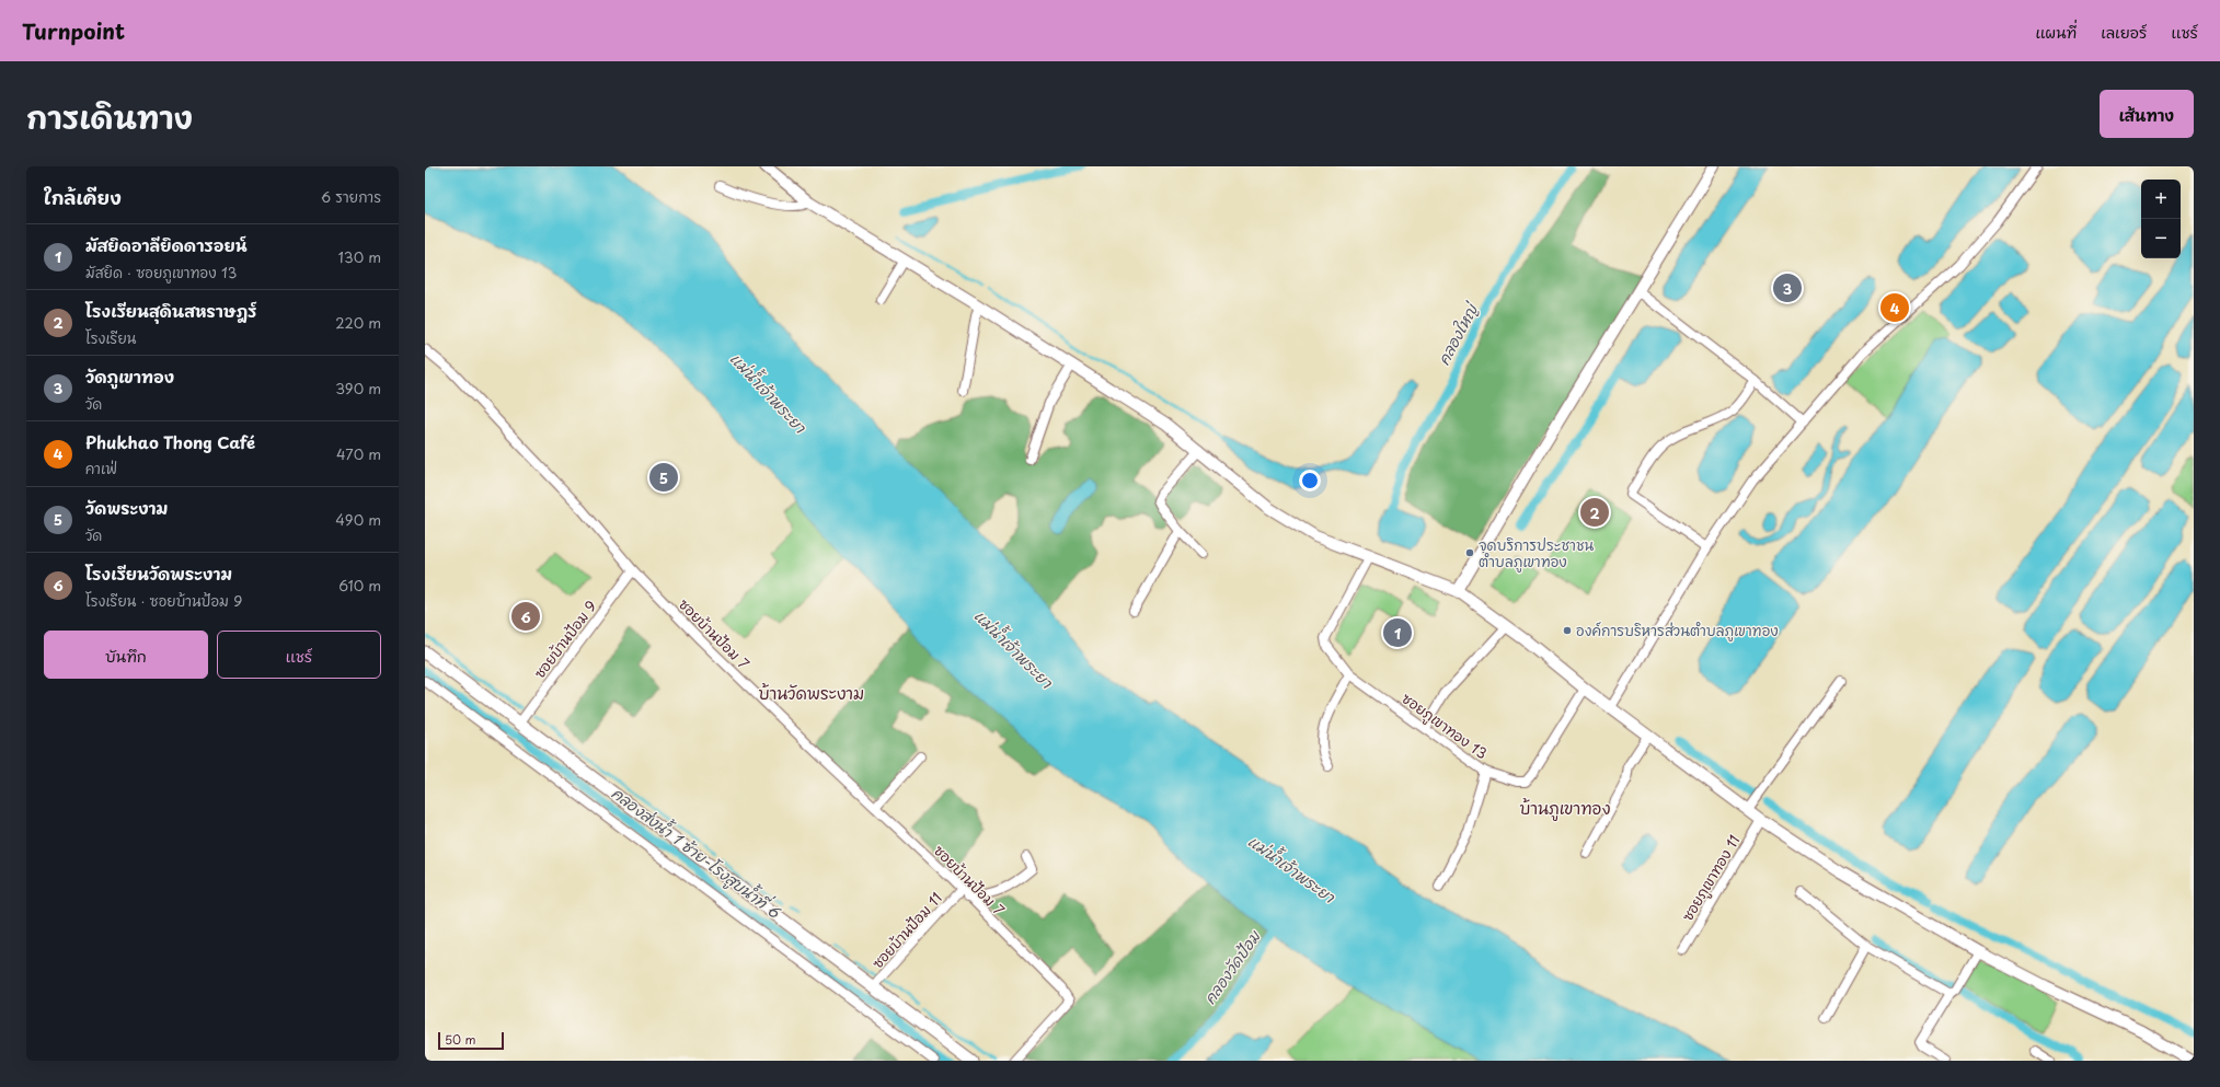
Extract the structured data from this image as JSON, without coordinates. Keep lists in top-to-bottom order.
{
  "streets": {
    "street": [
      "ซอยบ้านป้อม 7",
      "ซอยบ้านป้อม 9",
      "ซอยภูเขาทอง 13",
      "ซอยภูเขาทอง 11",
      "ซอยบ้านป้อม 11"
    ]
  },
  "crossings": [
    ["ซอยบ้านป้อม 7", "ซอยบ้านป้อม 9"],
    ["ซอยบ้านป้อม 7", "ซอยบ้านป้อม 11"]
  ],
  "districts": ["บ้านวัดพระงาม", "บ้านภูเขาทอง"],
  "water": [
    "คลองใหญ่",
    "แม่น้ำเจ้าพระยา",
    "คลองส่งน้ำ 1 ซ้าย-โรงสูบน้ำที่ 6",
    "คลองวัดป้อม"
  ],
  "places": ["จุดบริการประชาชน ตำบลภูเขาทอง", "องค์การบริหารส่วนตำบลภูเขาทอง"],
  "scale_bar": "50 m",
  "page": {
    "header": "Turnpoint",
    "nav": ["แผนที่", "เลเยอร์", "แชร์"],
    "title": "การเดินทาง",
    "buttons": [
      "เส้นทาง",
      ["บันทึก", "แชร์"]
    ],
    "heading": ["ใกล้เคียง", "6 รายการ"],
    "map_buttons": ["+", "−"],
    "list": [
      {
        "mark": "1",
        "name": "มัสยิดอาลียิดดารอยน์",
        "note": "มัสยิด · ซอยภูเขาทอง 13",
        "value": "130 m"
      },
      {
        "mark": "2",
        "name": "โรงเรียนสุดินสหราษฎร์",
        "note": "โรงเรียน",
        "value": "220 m"
      },
      {
        "mark": "3",
        "name": "วัดภูเขาทอง",
        "note": "วัด",
        "value": "390 m"
      },
      {
        "mark": "4",
        "name": "Phukhao Thong Café",
        "note": "คาเฟ่",
        "value": "470 m"
      },
      {
        "mark": "5",
        "name": "วัดพระงาม",
        "note": "วัด",
        "value": "490 m"
      },
      {
        "mark": "6",
        "name": "โรงเรียนวัดพระงาม",
        "note": "โรงเรียน · ซอยบ้านป้อม 9",
        "value": "610 m"
      }
    ],
    "pins": [
      "3",
      "4",
      "5",
      "2",
      "6",
      "1"
    ],
    "scale": "50 m"
  }
}
